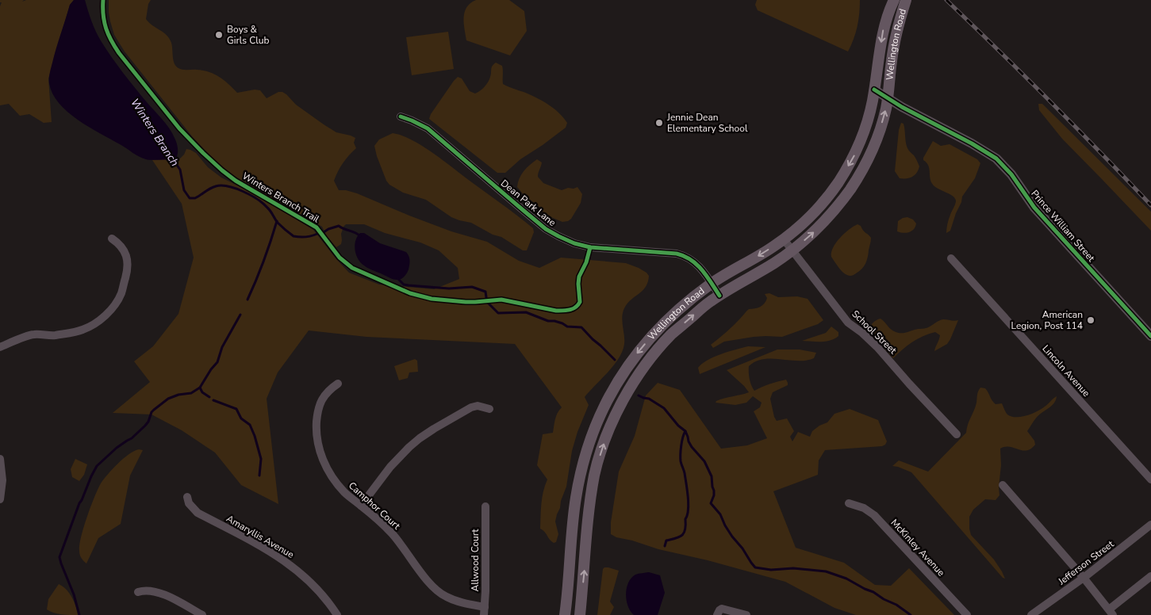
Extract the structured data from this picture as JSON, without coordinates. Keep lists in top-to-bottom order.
{
  "streets": {
    "main road": ["Wellington Road"],
    "street": [
      "Dean Park Lane",
      "Prince William Street",
      "School Street",
      "Lincoln Avenue",
      "Camphor Court",
      "Amaryllis Avenue",
      "McKinley Avenue",
      "Allwood Court",
      "Jefferson Street"
    ],
    "cycle path": ["Winters Branch Trail"]
  },
  "crossings": [
    ["Wellington Road", "Dean Park Lane"],
    ["Wellington Road", "Prince William Street"],
    ["Wellington Road", "School Street"],
    ["Camphor Court", "Allwood Court"]
  ],
  "water": ["Winters Branch"],
  "places": ["Boys & Girls Club", "Jennie Dean Elementary School", "American Legion, Post 114"]
}
